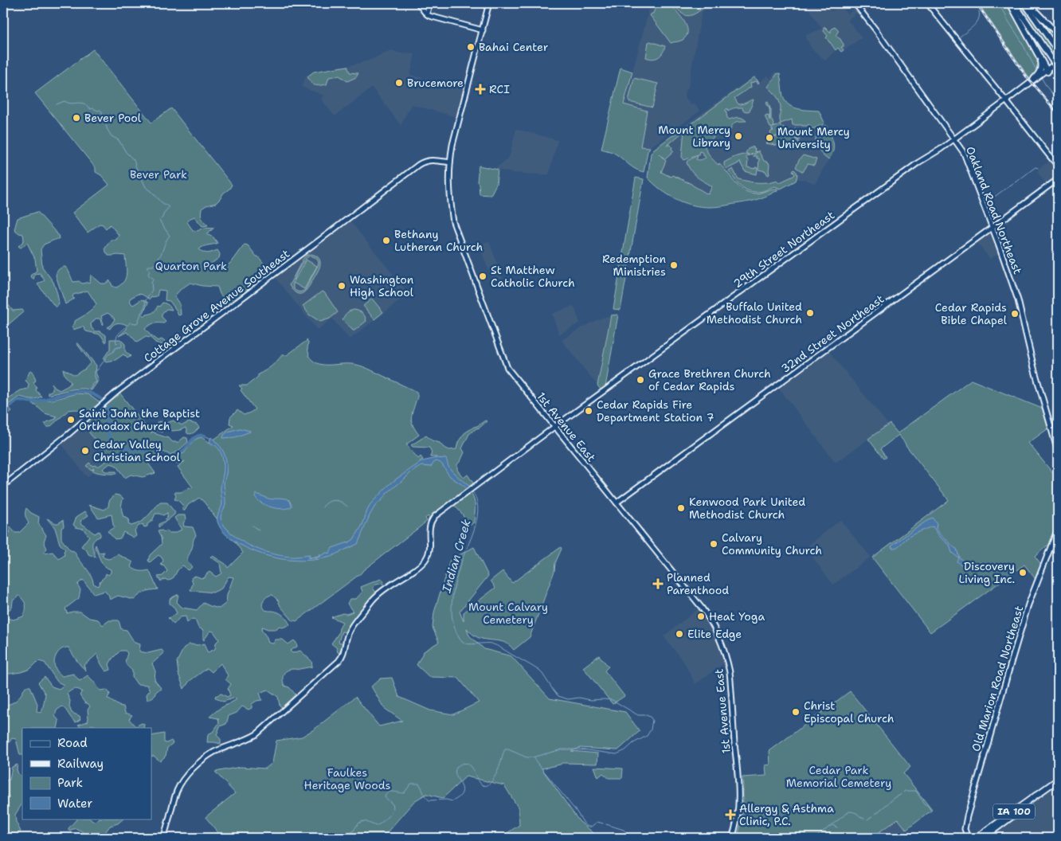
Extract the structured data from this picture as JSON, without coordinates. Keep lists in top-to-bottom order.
{
  "streets": {
    "highway": ["IA 100"],
    "main road": [
      "Oakland Road Northeast",
      "29th Street Northeast",
      "Cottage Grove Avenue Southeast",
      "32nd Street Northeast",
      "1st Avenue East",
      "Old Marion Road Northeast"
    ]
  },
  "crossings": [
    ["Oakland Road Northeast", "29th Street Northeast"],
    ["Oakland Road Northeast", "32nd Street Northeast"],
    ["29th Street Northeast", "1st Avenue East"],
    ["Cottage Grove Avenue Southeast", "1st Avenue East"],
    ["32nd Street Northeast", "1st Avenue East"]
  ],
  "water": ["Indian Creek"],
  "parks": [
    "Bever Park",
    "Quarton Park",
    "Mount Calvary Cemetery",
    "Cedar Park Memorial Cemetery",
    "Faulkes Heritage Woods"
  ],
  "places": {
    "other": [
      "Bahai Center",
      "Brucemore",
      "Bever Pool",
      "Mount Mercy Library",
      "Mount Mercy University",
      "Bethany Lutheran Church",
      "Redemption Ministries",
      "St Matthew Catholic Church",
      "Washington High School",
      "Buffalo United Methodist Church",
      "Cedar Rapids Bible Chapel",
      "Grace Brethren Church of Cedar Rapids",
      "Cedar Rapids Fire Department Station 7",
      "Saint John the Baptist Orthodox Church",
      "Cedar Valley Christian School",
      "Kenwood Park United Methodist Church",
      "Calvary Community Church",
      "Discovery Living Inc.",
      "Heat Yoga",
      "Elite Edge",
      "Christ Episcopal Church"
    ],
    "health": ["RCI", "Planned Parenthood", "Allergy & Asthma Clinic, P.C."]
  },
  "legend": [
    "Road",
    "Railway",
    "Park",
    "Water"
  ]
}
